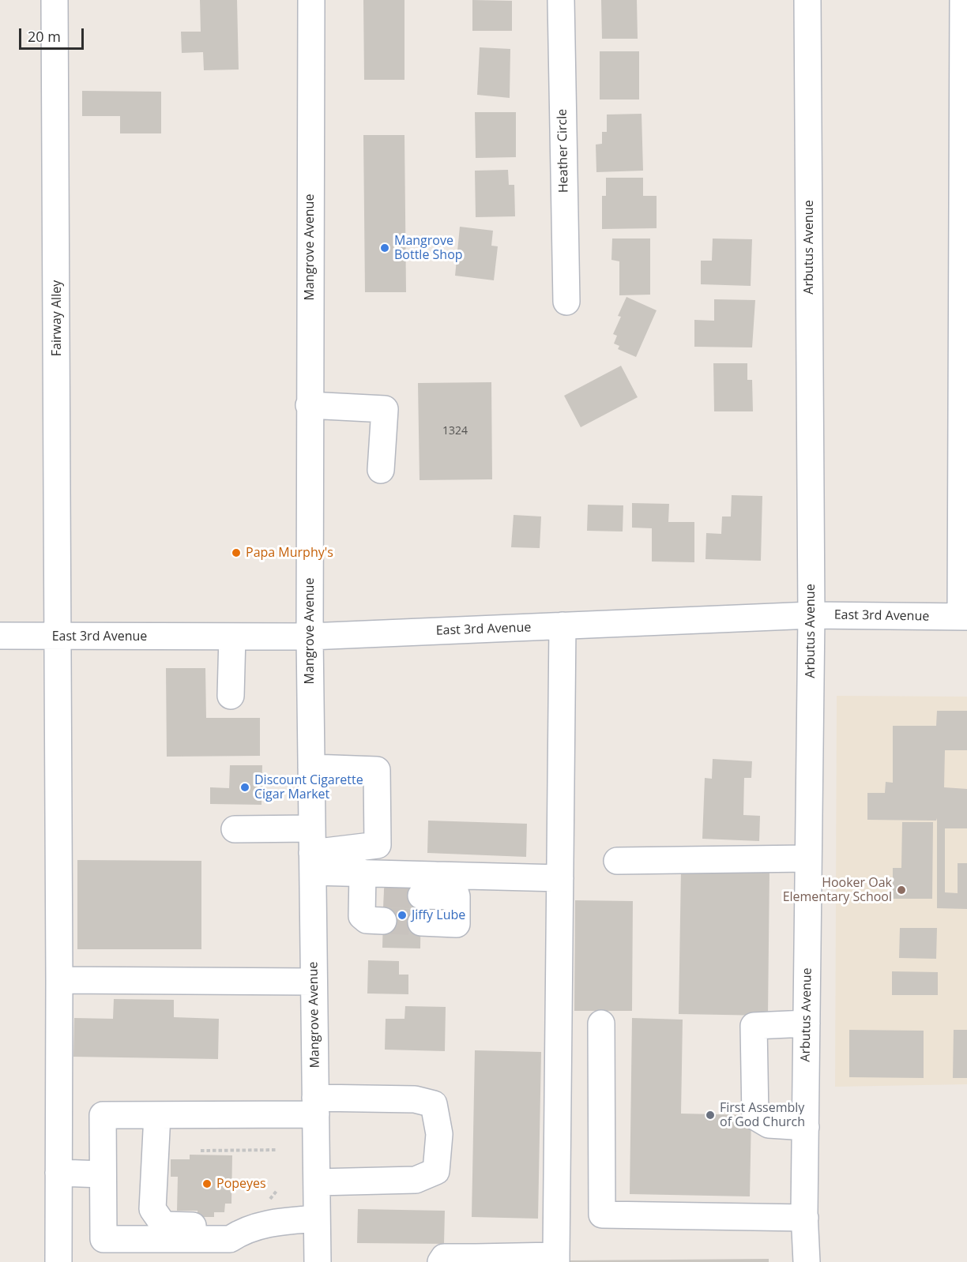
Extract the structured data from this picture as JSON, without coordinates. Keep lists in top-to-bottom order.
{
  "streets": {
    "street": [
      "Heather Circle",
      "Mangrove Avenue",
      "Arbutus Avenue",
      "Fairway Alley",
      "East 3rd Avenue"
    ]
  },
  "crossings": [
    ["Mangrove Avenue", "East 3rd Avenue"],
    ["Arbutus Avenue", "East 3rd Avenue"],
    ["Fairway Alley", "East 3rd Avenue"]
  ],
  "places": [
    "Mangrove Bottle Shop",
    "Papa Murphy's",
    "Discount Cigarette Cigar Market",
    "Hooker Oak Elementary School",
    "Jiffy Lube",
    "First Assembly of God Church",
    "Popeyes"
  ],
  "house_numbers": ["1324"],
  "scale_bar": "20 m"
}
